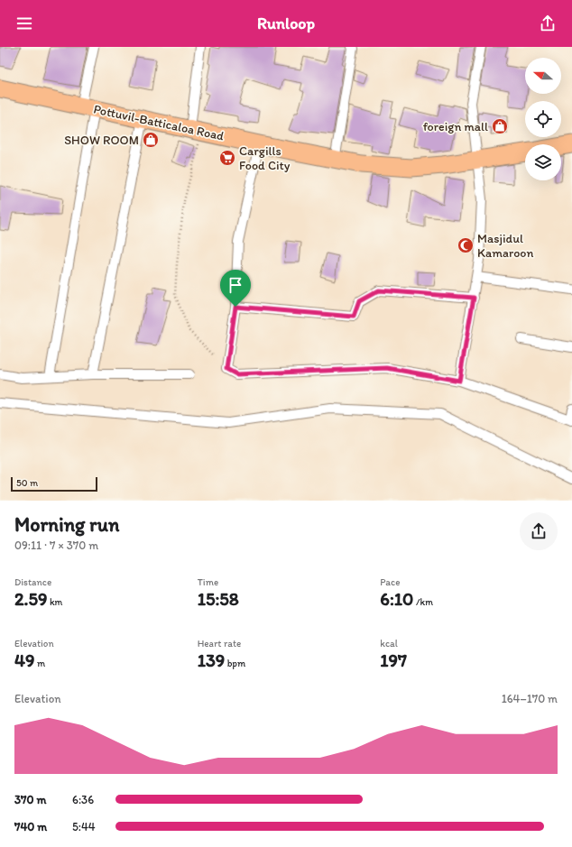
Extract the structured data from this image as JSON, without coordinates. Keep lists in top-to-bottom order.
{
  "streets": {
    "highway": ["Pottuvil-Batticaloa Road"]
  },
  "places": {
    "shop": ["foreign mall", "SHOW ROOM"],
    "supermarket": ["Cargills Food City"],
    "mosque": ["Masjidul Kamaroon"]
  },
  "scale_bar": "50 m",
  "north": "left",
  "page": {
    "header": "Runloop",
    "scale": "50 m",
    "heading": ["Morning run", "09:11 · 7 × 370 m"],
    "stats": [
      ["Distance", "2.59 km"],
      ["Time", "15:58"],
      ["Pace", "6:10 /km"],
      ["Elevation", "49 m"],
      ["Heart rate", "139 bpm"],
      ["kcal", "197"]
    ],
    "chart": ["Elevation", "164–170 m"],
    "list": [
      {
        "name": "370 m",
        "note": "6:36"
      },
      {
        "name": "740 m",
        "note": "5:44"
      }
    ]
  }
}
